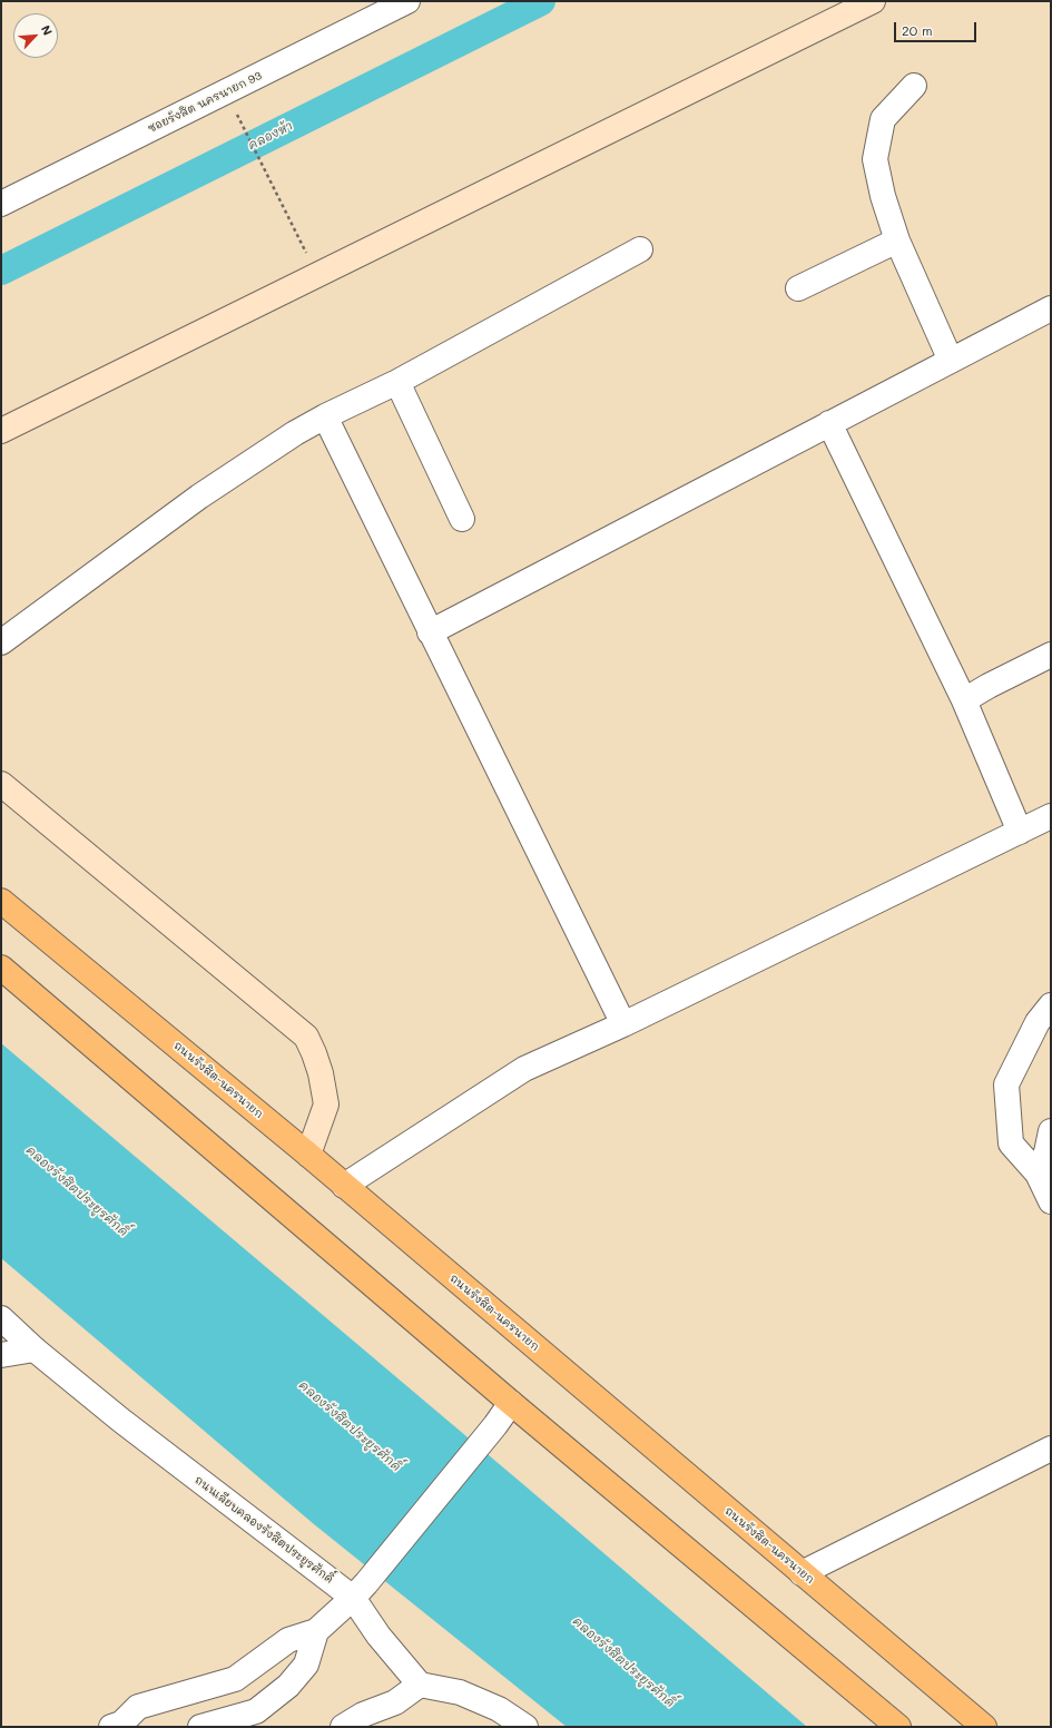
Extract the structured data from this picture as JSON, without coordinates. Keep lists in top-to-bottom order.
{
  "streets": {
    "main road": ["ถนนรังสิต-นครนายก"],
    "street": ["ซอยรังสิต นครนายก 93", "ถนนเลียบคลองรังสิตประยูรศักดิ์"]
  },
  "water": ["คลองห้า", "คลองรังสิตประยูรศักดิ์"],
  "scale_bar": "20 m",
  "north": "top right"
}
